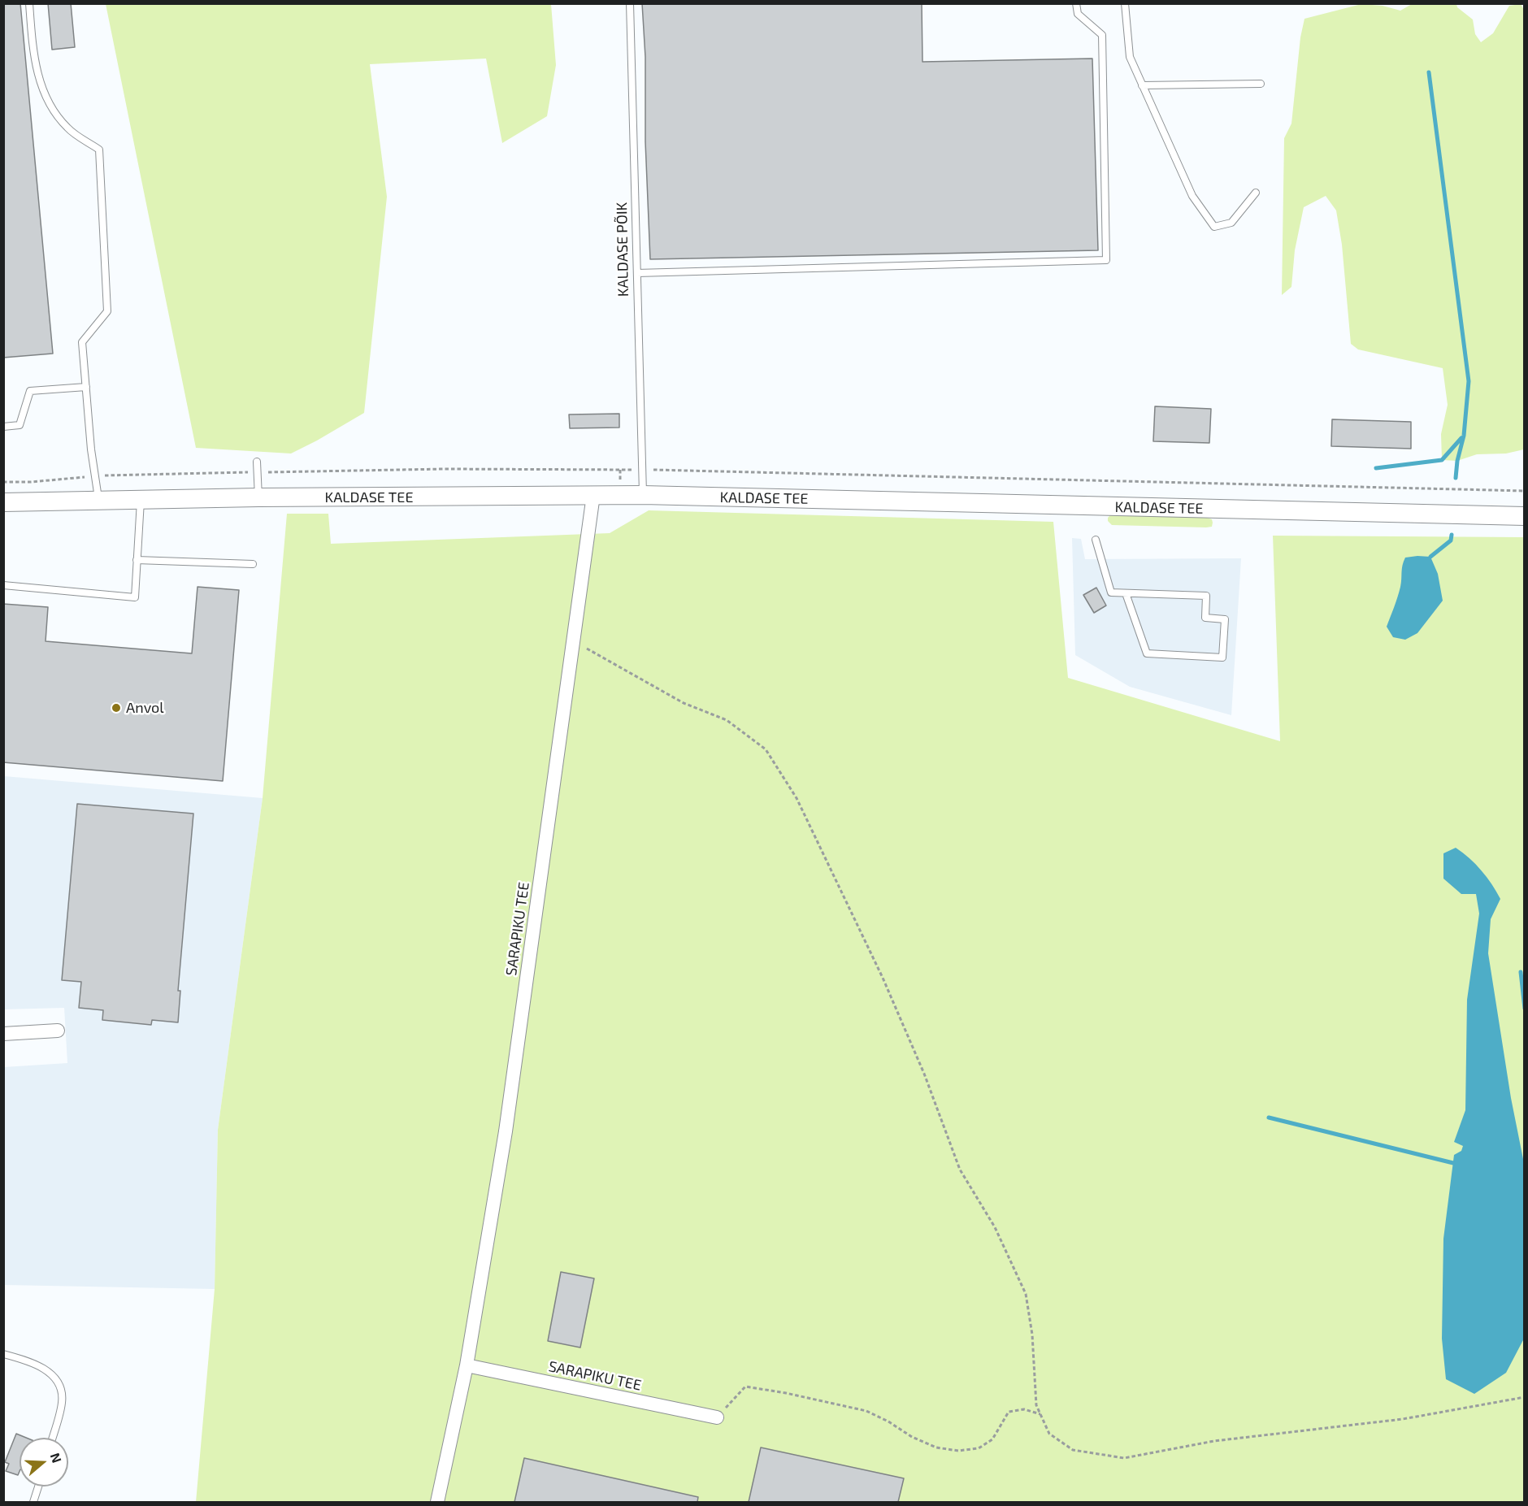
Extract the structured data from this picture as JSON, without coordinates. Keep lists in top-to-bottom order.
{
  "streets": {
    "street": ["KALDASE TEE", "SARAPIKU TEE"],
    "lane": ["KALDASE PÕIK"]
  },
  "crossings": [
    ["KALDASE PÕIK", "KALDASE TEE"],
    ["KALDASE TEE", "SARAPIKU TEE"]
  ],
  "places": ["Anvol"],
  "north": "right"
}
